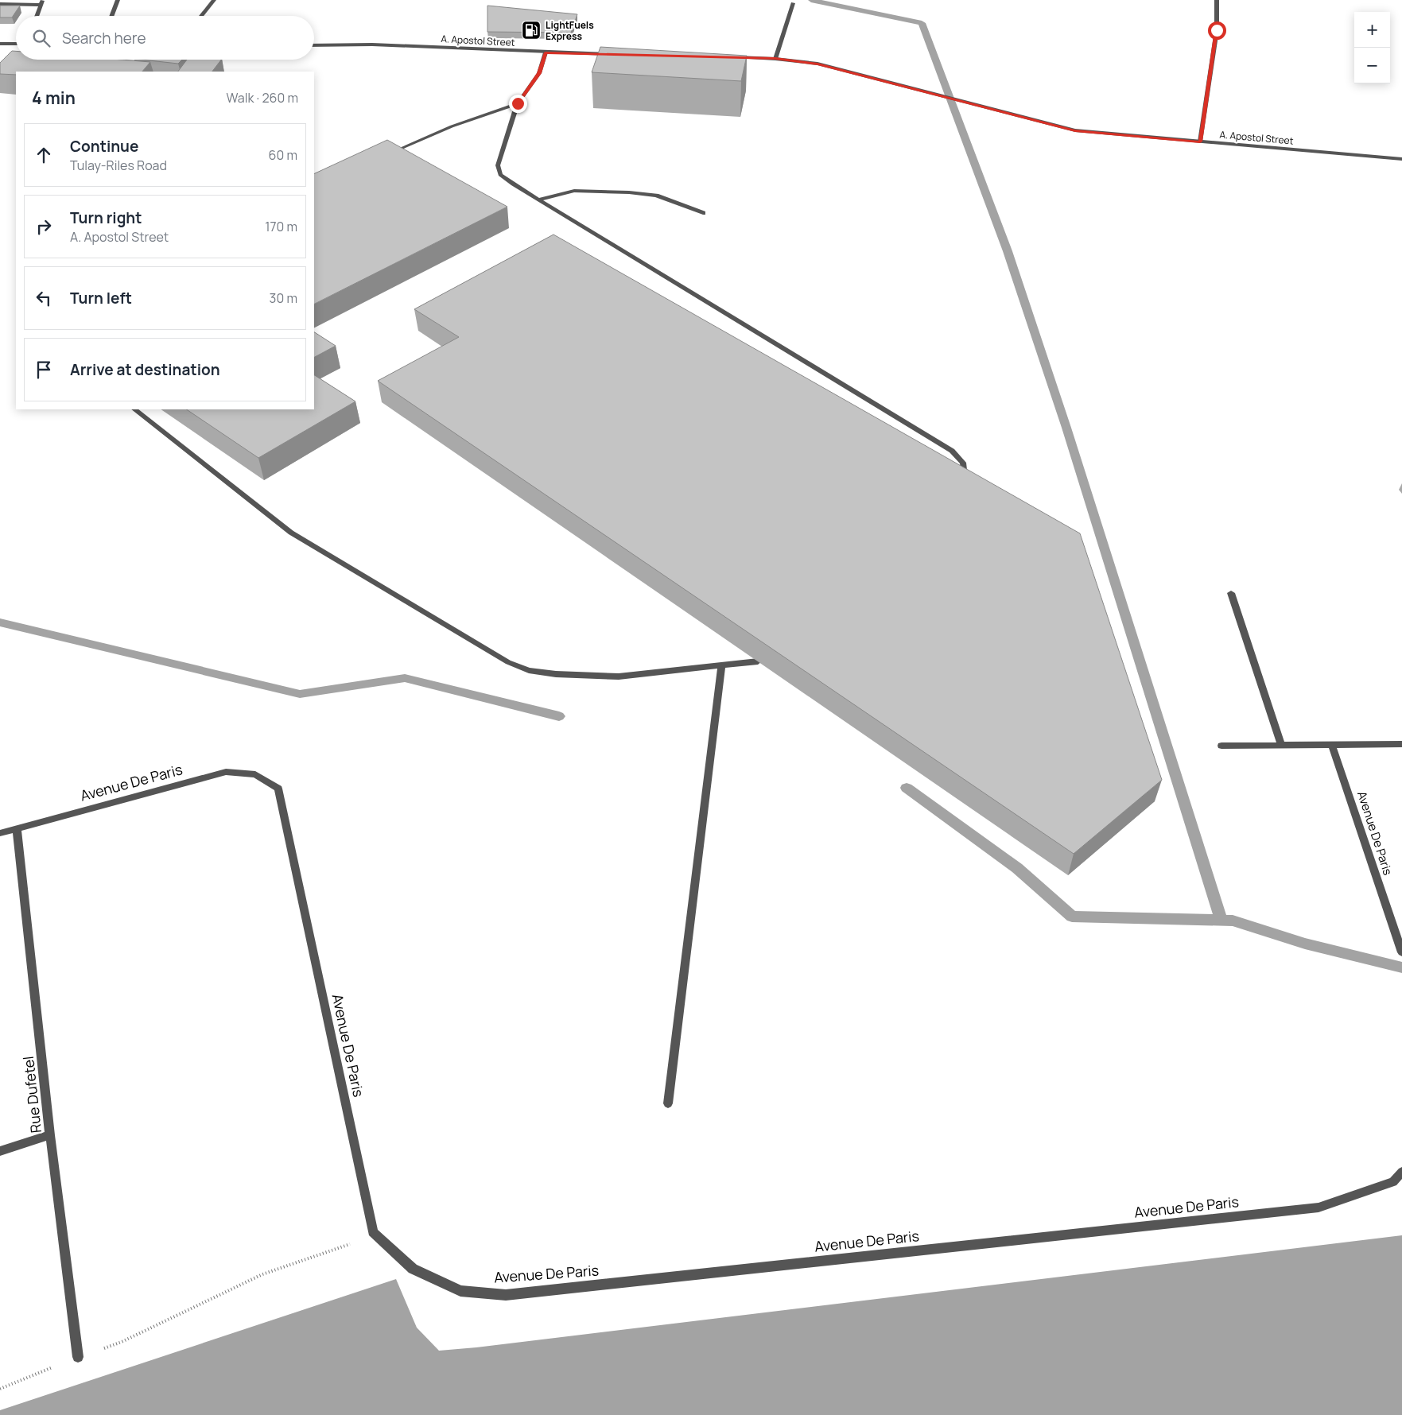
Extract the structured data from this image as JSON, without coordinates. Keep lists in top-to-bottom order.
{
  "streets": {
    "street": ["A. Apostol Street", "Avenue De Paris", "Rue Dufetel"]
  },
  "crossings": [
    ["Avenue De Paris", "Rue Dufetel"]
  ],
  "places": {
    "fuel station": ["LightFuels Express"]
  },
  "page": {
    "map_buttons": ["+", "−"],
    "search": "Search here",
    "heading": ["4 min", "Walk · 260 m"],
    "list": [
      ["Continue", "Tulay-Riles Road", "60 m"],
      ["Turn right", "A. Apostol Street", "170 m"],
      ["Turn left", "30 m"],
      "Arrive at destination"
    ]
  }
}
